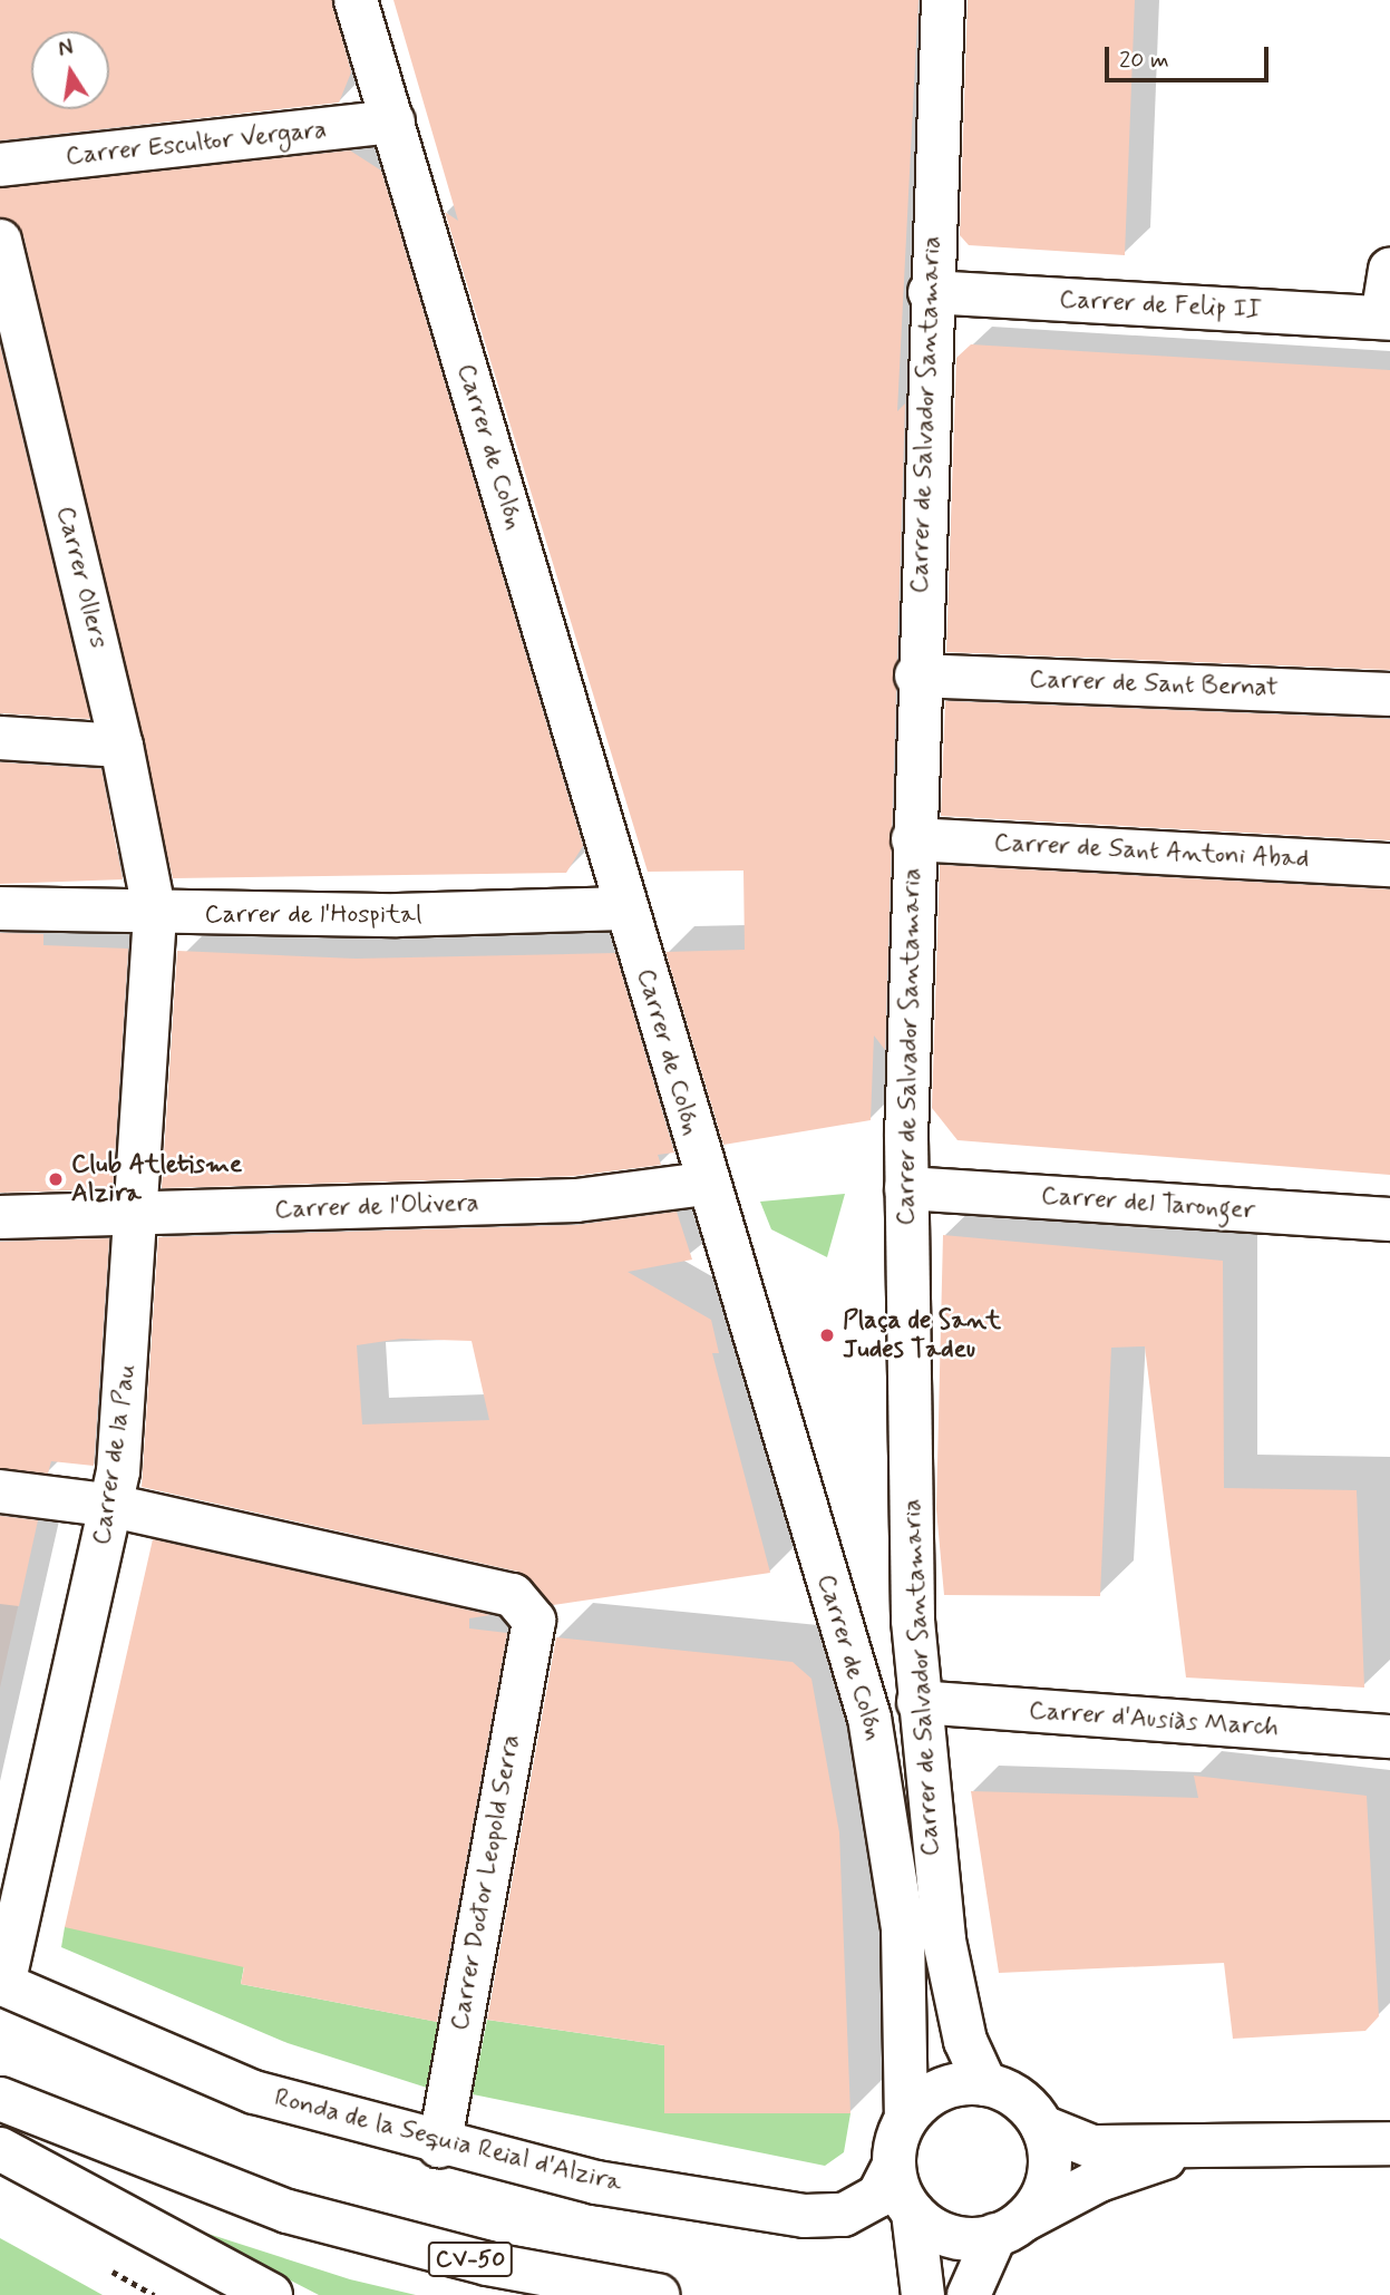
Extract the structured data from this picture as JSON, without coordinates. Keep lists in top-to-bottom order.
{
  "streets": {
    "street": [
      "Carrer Escultor Vergara",
      "Carrer de Felip II",
      "Carrer de Salvador Santamaria",
      "Carrer de Colón",
      "Carrer Ollers",
      "Carrer de Sant Bernat",
      "Carrer de Sant Antoni Abad",
      "Carrer de l'Hospital",
      "Carrer del Taronger",
      "Carrer de l'Olivera",
      "Carrer de la Pau",
      "Carrer d'Ausiàs March",
      "Carrer Doctor Leopold Serra",
      "Ronda de la Sequia Reial d'Alzira",
      "CV-50"
    ]
  },
  "crossings": [
    ["Carrer Escultor Vergara", "Carrer de Colón"],
    ["Carrer de Felip II", "Carrer de Salvador Santamaria"],
    ["Carrer de Salvador Santamaria", "Carrer de Colón"],
    ["Carrer de Salvador Santamaria", "Carrer de Sant Bernat"],
    ["Carrer de Salvador Santamaria", "Carrer de Sant Antoni Abad"],
    ["Carrer de Salvador Santamaria", "Carrer del Taronger"],
    ["Carrer de Salvador Santamaria", "Carrer d'Ausiàs March"],
    ["Carrer de Salvador Santamaria", "Ronda de la Sequia Reial d'Alzira"],
    ["Carrer de Colón", "Carrer de l'Hospital"],
    ["Carrer de Colón", "Carrer de l'Olivera"],
    ["Carrer de Colón", "Ronda de la Sequia Reial d'Alzira"],
    ["Carrer Ollers", "Carrer de l'Hospital"],
    ["Carrer Ollers", "Carrer de la Pau"],
    ["Carrer de l'Hospital", "Carrer de la Pau"],
    ["Carrer de l'Olivera", "Carrer de la Pau"],
    ["Carrer de la Pau", "Carrer Doctor Leopold Serra"],
    ["Carrer de la Pau", "Ronda de la Sequia Reial d'Alzira"],
    ["Carrer Doctor Leopold Serra", "Ronda de la Sequia Reial d'Alzira"]
  ],
  "places": ["Club Atletisme Alzira", "Plaça de Sant Judes Tadeu"],
  "scale_bar": "20 m",
  "north": "top"
}
